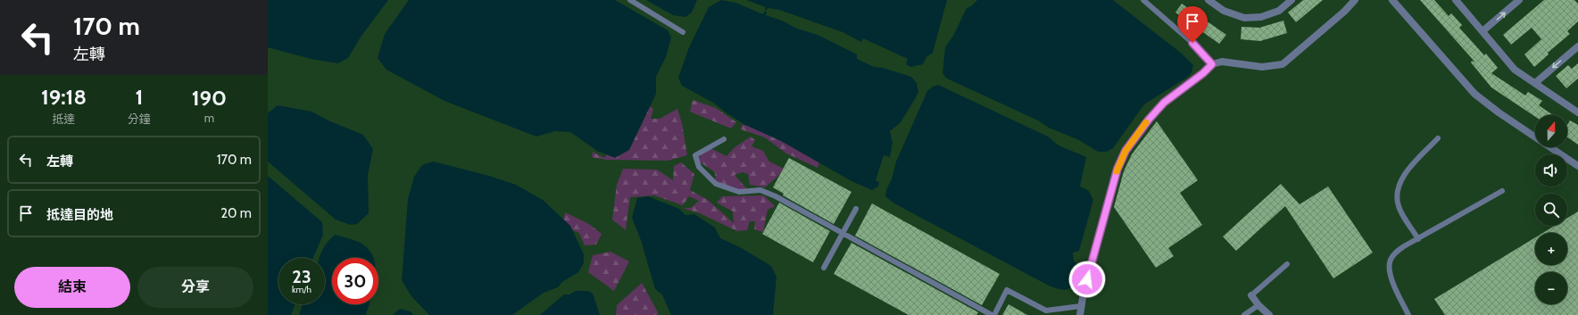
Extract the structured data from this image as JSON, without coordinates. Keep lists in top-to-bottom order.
{
  "north": "top",
  "page": {
    "turn": ["170 m", "左轉"],
    "eta": [
      "19:18",
      "抵達",
      "1",
      "分鐘",
      "190",
      "m"
    ],
    "map_buttons": ["+", "−"],
    "list": [
      {
        "name": "左轉",
        "value": "170 m"
      },
      {
        "name": "抵達目的地",
        "value": "20 m"
      }
    ],
    "speed": "23 km/h",
    "limit": "30",
    "buttons": ["結束", "分享"]
  }
}
